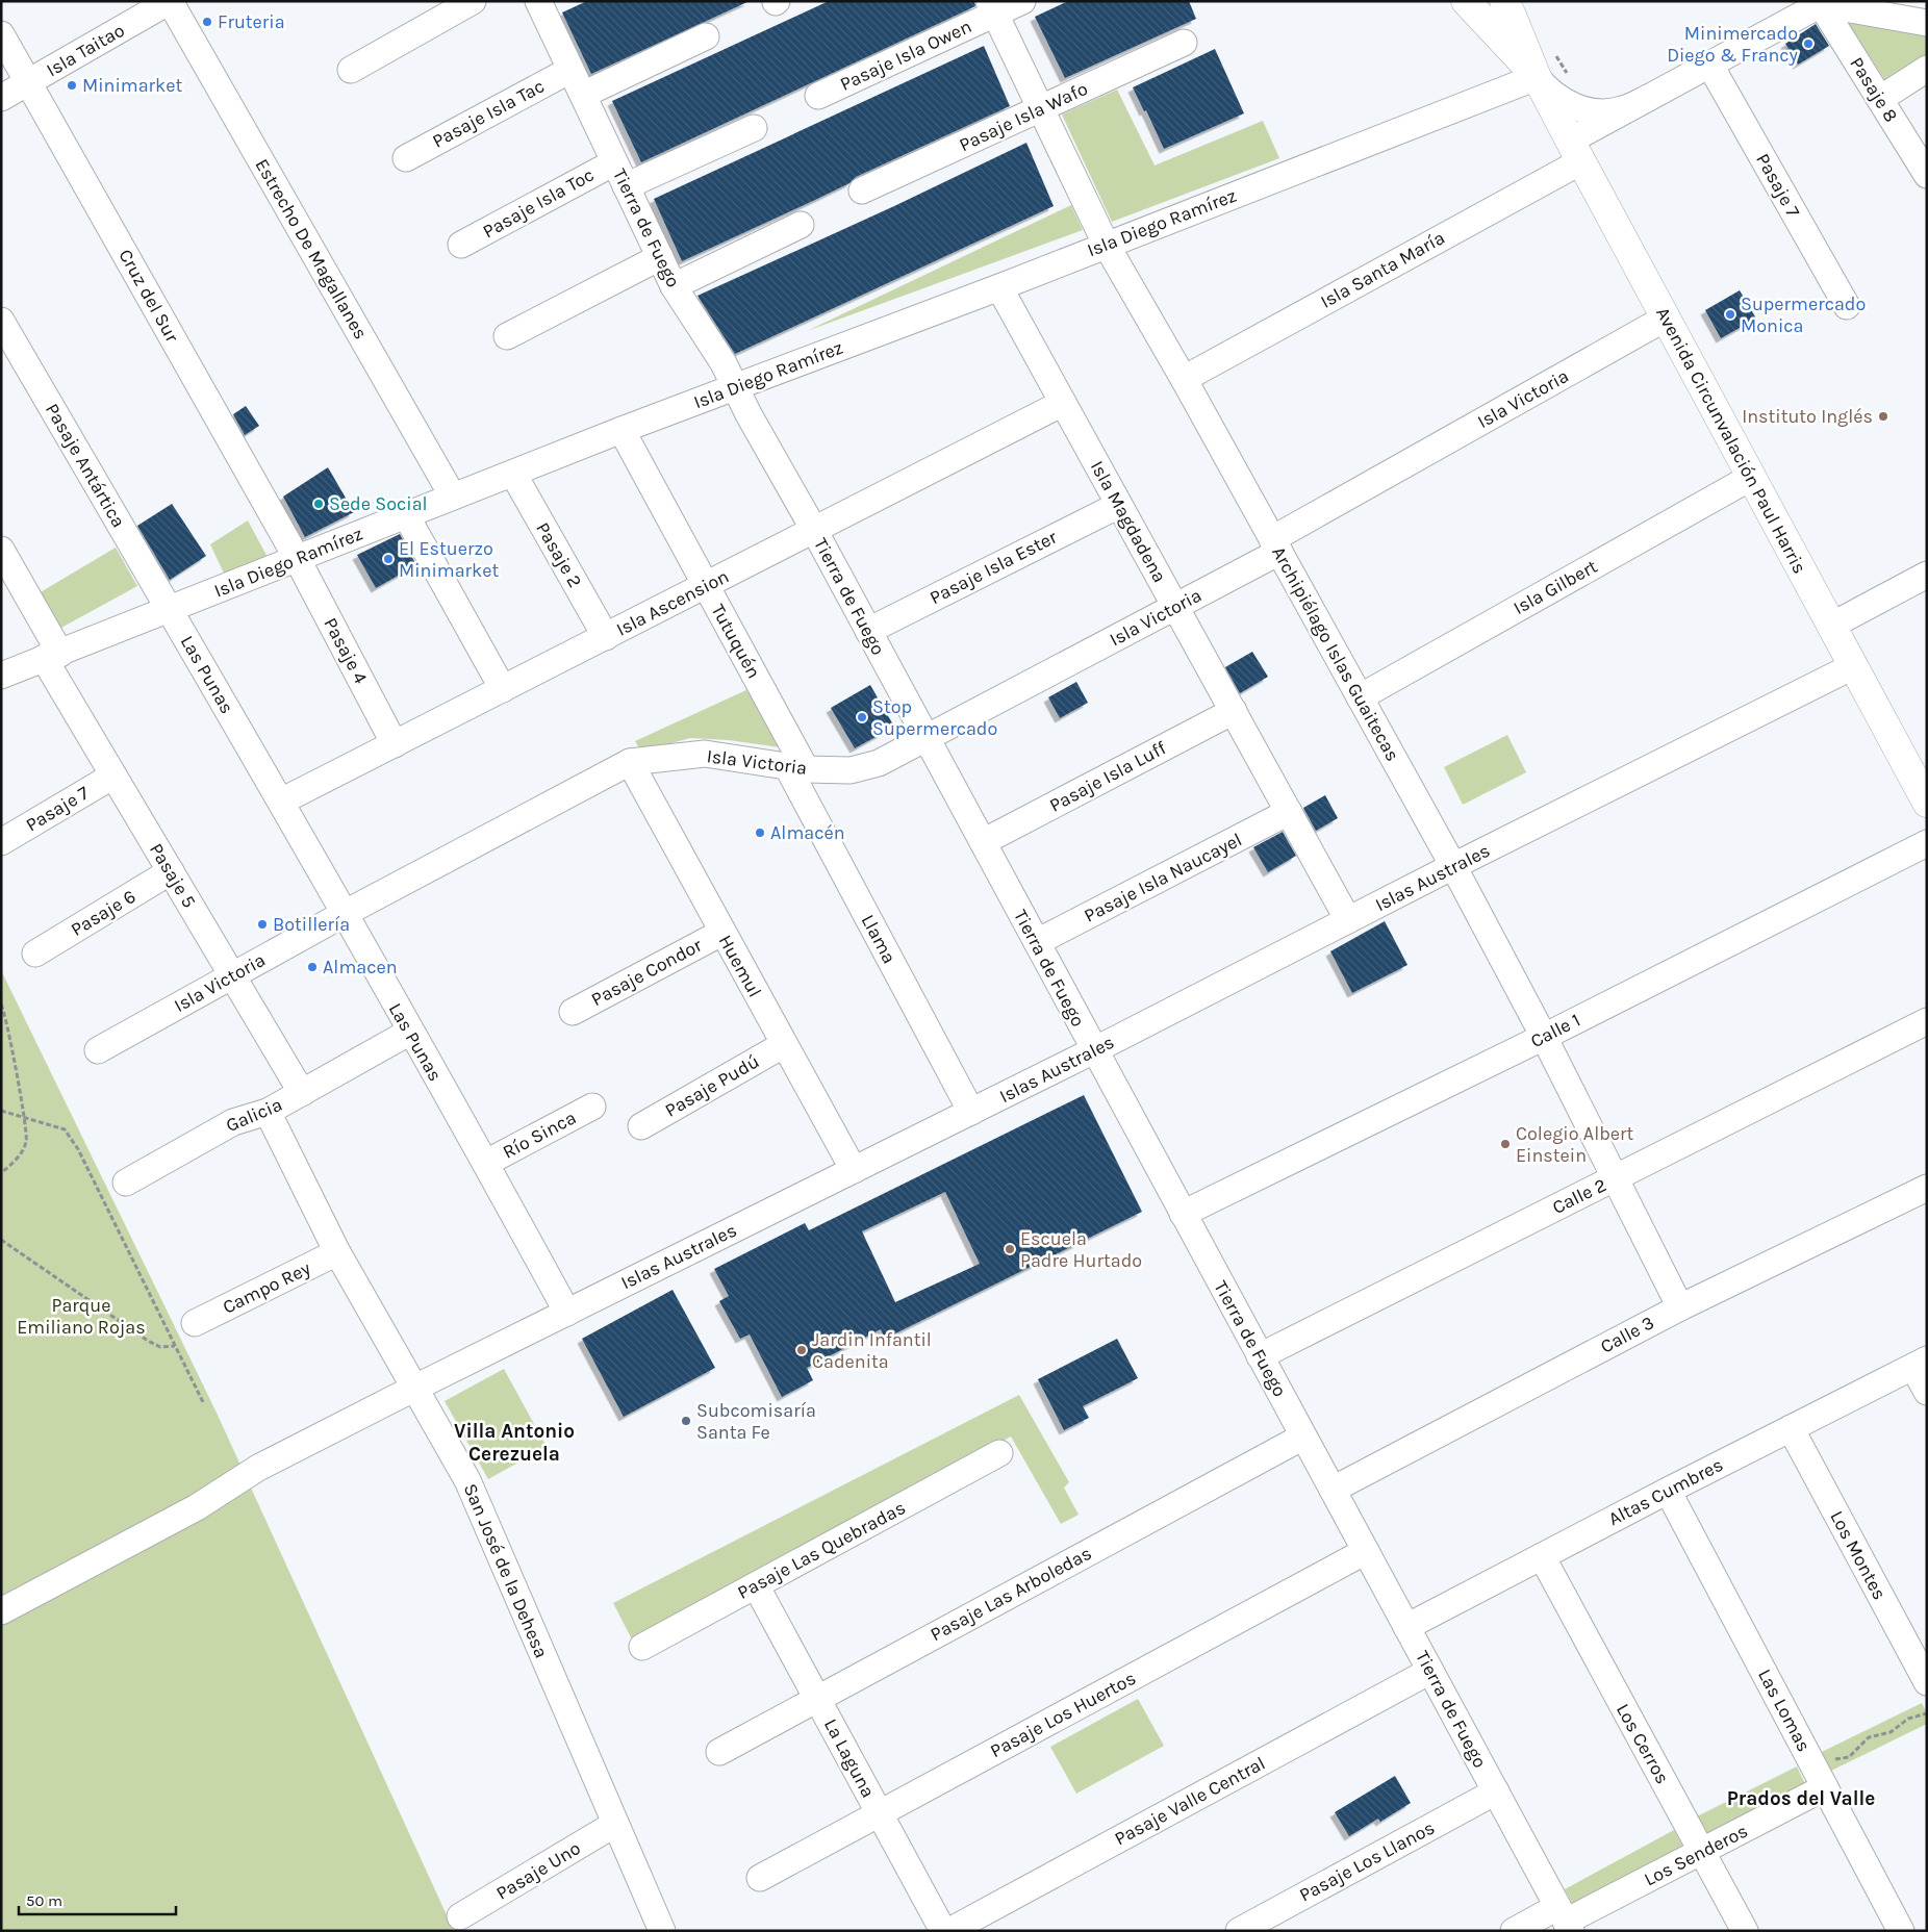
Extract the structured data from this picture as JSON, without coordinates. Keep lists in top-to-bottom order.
{
  "streets": {
    "main road": ["Avenida Circunvalación Paul Harris"],
    "street": [
      "Isla Taitao",
      "Pasaje Isla Owen",
      "Pasaje 8",
      "Pasaje Isla Tac",
      "Pasaje Isla Wafo",
      "Pasaje 7",
      "Pasaje Isla Toc",
      "Isla Diego Ramírez",
      "Tierra de Fuego",
      "Estrecho De Magallanes",
      "Isla Santa María",
      "Cruz del Sur",
      "Isla Victoria",
      "Pasaje Antártica",
      "Isla Magdadena",
      "Pasaje 2",
      "Pasaje Isla Ester",
      "Isla Gilbert",
      "Isla Ascension",
      "Tutuquén",
      "Pasaje 4",
      "Archipiélago Islas Guaitecas",
      "Las Punas",
      "Pasaje Isla Luff",
      "Pasaje 5",
      "Pasaje Isla Naucayel",
      "Islas Australes",
      "Pasaje 6",
      "Llama",
      "Huemul",
      "Pasaje Condor",
      "Calle 1",
      "Pasaje Pudú",
      "Galicia",
      "Río Sinca",
      "Calle 2",
      "Campo Rey",
      "Calle 3",
      "Altas Cumbres",
      "Pasaje Las Quebradas",
      "Los Montes",
      "San José de la Dehesa",
      "Pasaje Las Arboledas",
      "Las Lomas",
      "Pasaje Los Huertos",
      "Los Cerros",
      "La Laguna",
      "Pasaje Valle Central",
      "Los Senderos",
      "Pasaje Los Llanos",
      "Pasaje Uno"
    ]
  },
  "crossings": [
    ["Isla Taitao", "Estrecho De Magallanes"],
    ["Isla Taitao", "Cruz del Sur"],
    ["Pasaje Isla Owen", "Archipiélago Islas Guaitecas"],
    ["Pasaje Isla Tac", "Tierra de Fuego"],
    ["Pasaje Isla Wafo", "Archipiélago Islas Guaitecas"],
    ["Pasaje 7", "Pasaje 5"],
    ["Pasaje Isla Toc", "Tierra de Fuego"],
    ["Isla Diego Ramírez", "Tierra de Fuego"],
    ["Isla Diego Ramírez", "Estrecho De Magallanes"],
    ["Isla Diego Ramírez", "Cruz del Sur"],
    ["Isla Diego Ramírez", "Avenida Circunvalación Paul Harris"],
    ["Isla Diego Ramírez", "Pasaje Antártica"],
    ["Isla Diego Ramírez", "Isla Magdadena"],
    ["Isla Diego Ramírez", "Pasaje 2"],
    ["Isla Diego Ramírez", "Tutuquén"],
    ["Isla Diego Ramírez", "Pasaje 4"],
    ["Isla Diego Ramírez", "Archipiélago Islas Guaitecas"],
    ["Isla Diego Ramírez", "Las Punas"],
    ["Isla Diego Ramírez", "Pasaje 5"],
    ["Tierra de Fuego", "Isla Victoria"],
    ["Tierra de Fuego", "Pasaje Isla Ester"],
    ["Tierra de Fuego", "Isla Ascension"],
    ["Tierra de Fuego", "Pasaje Isla Luff"],
    ["Tierra de Fuego", "Pasaje Isla Naucayel"],
    ["Tierra de Fuego", "Islas Australes"],
    ["Tierra de Fuego", "Calle 1"],
    ["Tierra de Fuego", "Calle 2"],
    ["Tierra de Fuego", "Calle 3"],
    ["Tierra de Fuego", "Altas Cumbres"],
    ["Tierra de Fuego", "Pasaje Las Arboledas"],
    ["Tierra de Fuego", "Pasaje Los Huertos"],
    ["Tierra de Fuego", "Pasaje Valle Central"],
    ["Tierra de Fuego", "Los Senderos"],
    ["Tierra de Fuego", "Pasaje Los Llanos"],
    ["Isla Santa María", "Avenida Circunvalación Paul Harris"],
    ["Isla Santa María", "Archipiélago Islas Guaitecas"],
    ["Cruz del Sur", "Pasaje 4"],
    ["Isla Victoria", "Avenida Circunvalación Paul Harris"],
    ["Isla Victoria", "Isla Magdadena"],
    ["Isla Victoria", "Tutuquén"],
    ["Isla Victoria", "Archipiélago Islas Guaitecas"],
    ["Isla Victoria", "Las Punas"],
    ["Isla Victoria", "Pasaje 5"],
    ["Isla Victoria", "Llama"],
    ["Isla Victoria", "Huemul"],
    ["Avenida Circunvalación Paul Harris", "Isla Gilbert"],
    ["Avenida Circunvalación Paul Harris", "Islas Australes"],
    ["Pasaje Antártica", "Las Punas"],
    ["Isla Magdadena", "Pasaje Isla Ester"],
    ["Isla Magdadena", "Isla Ascension"],
    ["Isla Magdadena", "Pasaje Isla Luff"],
    ["Isla Magdadena", "Pasaje Isla Naucayel"],
    ["Isla Magdadena", "Islas Australes"],
    ["Pasaje 2", "Isla Ascension"],
    ["Isla Gilbert", "Archipiélago Islas Guaitecas"],
    ["Isla Ascension", "Tutuquén"],
    ["Isla Ascension", "Pasaje 4"],
    ["Isla Ascension", "Las Punas"],
    ["Tutuquén", "Llama"],
    ["Archipiélago Islas Guaitecas", "Islas Australes"],
    ["Archipiélago Islas Guaitecas", "Calle 1"],
    ["Archipiélago Islas Guaitecas", "Calle 2"],
    ["Archipiélago Islas Guaitecas", "Calle 3"],
    ["Las Punas", "Islas Australes"],
    ["Las Punas", "Galicia"],
    ["Las Punas", "Río Sinca"],
    ["Pasaje 5", "Pasaje 6"],
    ["Pasaje 5", "Galicia"],
    ["Islas Australes", "Llama"],
    ["Islas Australes", "Huemul"],
    ["Islas Australes", "San José de la Dehesa"],
    ["Huemul", "Pasaje Condor"],
    ["Huemul", "Pasaje Pudú"],
    ["Galicia", "San José de la Dehesa"],
    ["Campo Rey", "San José de la Dehesa"],
    ["Altas Cumbres", "Los Montes"],
    ["Altas Cumbres", "Las Lomas"],
    ["Altas Cumbres", "Los Cerros"],
    ["Pasaje Las Quebradas", "La Laguna"],
    ["San José de la Dehesa", "Pasaje Uno"],
    ["Pasaje Las Arboledas", "La Laguna"],
    ["Las Lomas", "Los Senderos"],
    ["Pasaje Los Huertos", "La Laguna"],
    ["Los Cerros", "Los Senderos"]
  ],
  "districts": ["Villa Antonio Cerezuela", "Prados del Valle"],
  "parks": ["Parque Emiliano Rojas"],
  "places": [
    "Fruteria",
    "Minimercado Diego & Francy",
    "Minimarket",
    "Supermercado Monica",
    "Instituto Inglés",
    "Sede Social",
    "El Estuerzo Minimarket",
    "Stop Supermercado",
    "Almacén",
    "Botillería",
    "Almacen",
    "Colegio Albert Einstein",
    "Escuela Padre Hurtado",
    "Jardin Infantil Cadenita",
    "Subcomisaría Santa Fe"
  ],
  "scale_bar": "50 m"
}
